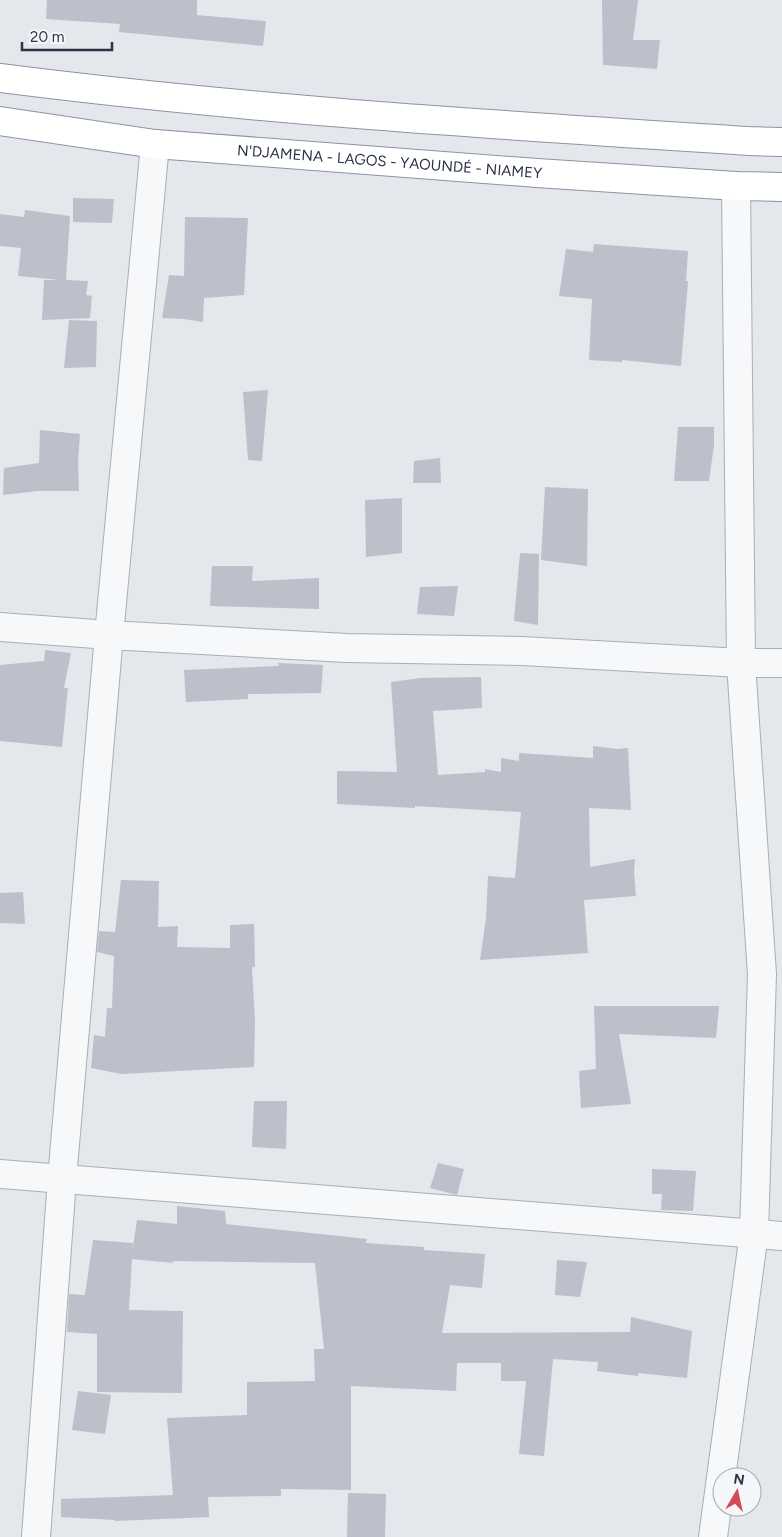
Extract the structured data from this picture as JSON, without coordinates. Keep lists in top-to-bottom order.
{
  "streets": {
    "highway": ["N'DJAMENA - LAGOS - YAOUNDÉ - NIAMEY"]
  },
  "scale_bar": "20 m",
  "north": "top"
}
